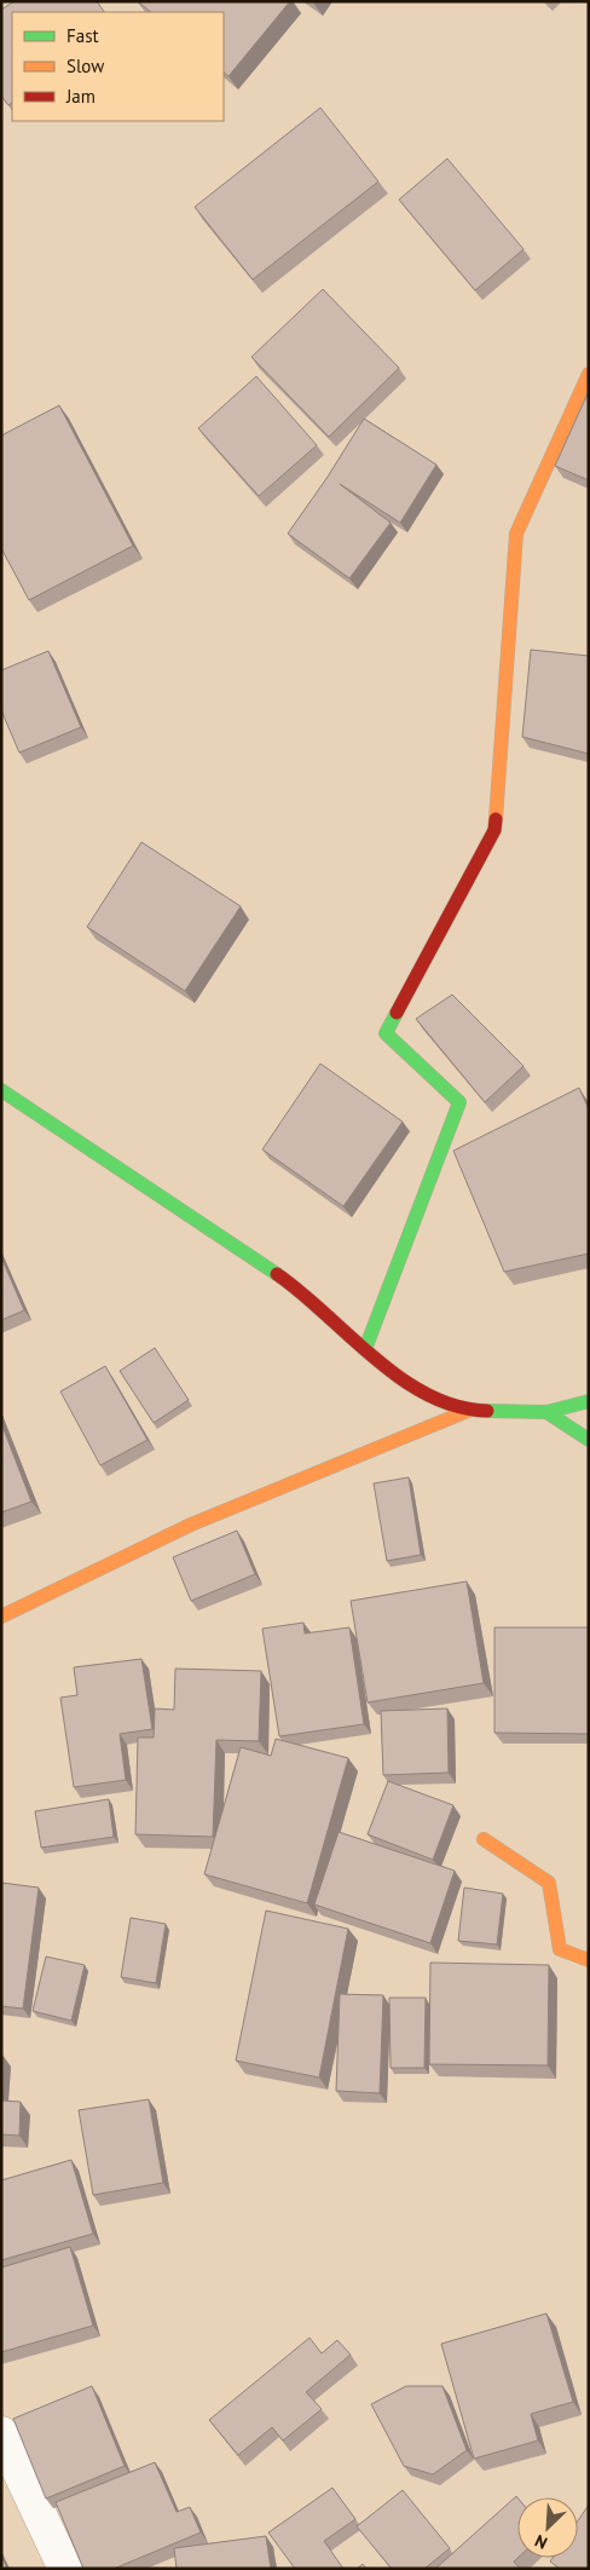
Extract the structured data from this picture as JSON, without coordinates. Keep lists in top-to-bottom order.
{
  "legend": ["Fast", "Slow", "Jam"],
  "north": "bottom left"
}
